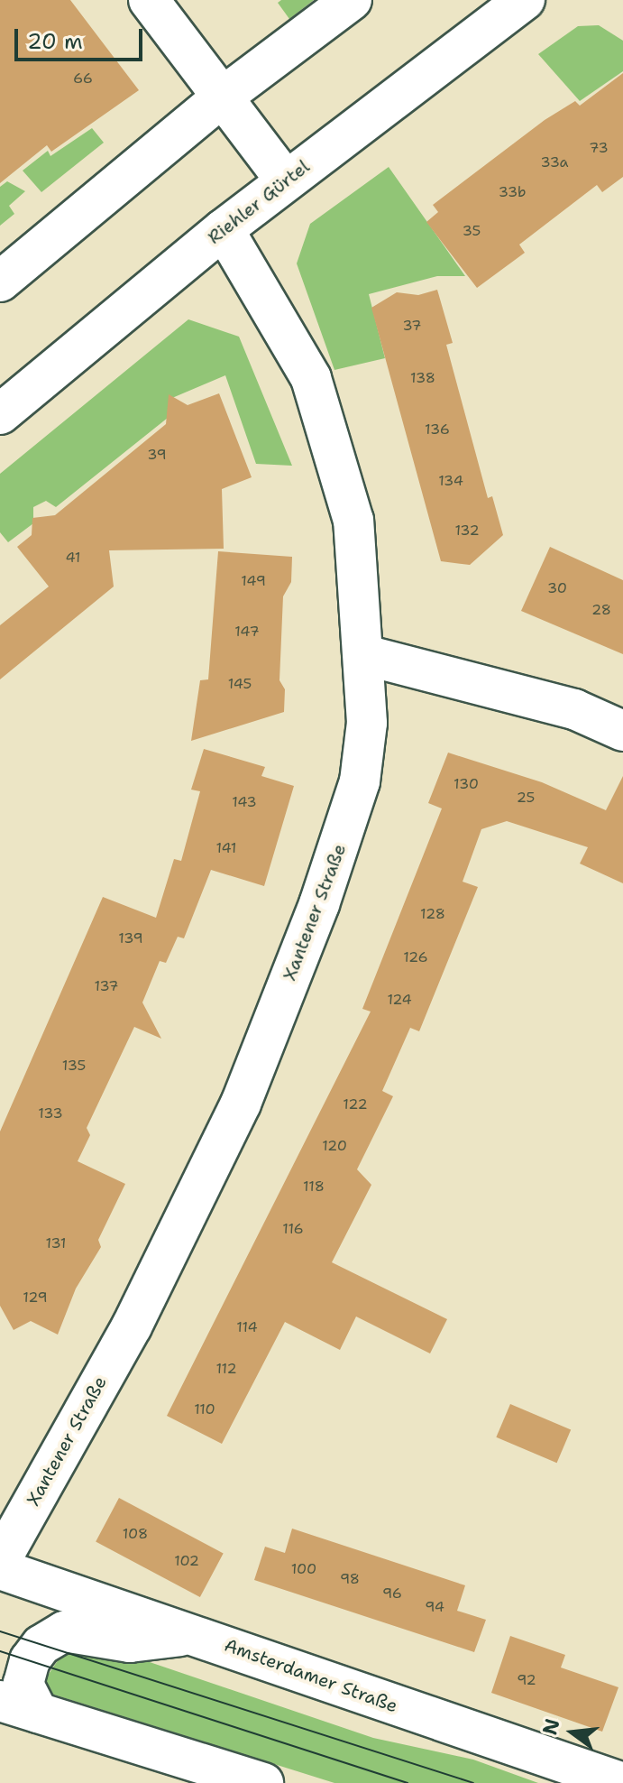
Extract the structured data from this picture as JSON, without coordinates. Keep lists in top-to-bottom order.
{
  "streets": {
    "street": ["Riehler Gürtel", "Xantener Straße", "Amsterdamer Straße"]
  },
  "crossings": [
    ["Riehler Gürtel", "Xantener Straße"]
  ],
  "house_numbers": [
    "66",
    "73",
    "33a",
    "33b",
    "35",
    "37",
    "138",
    "136",
    "39",
    "134",
    "132",
    "41",
    "149",
    "30",
    "28",
    "147",
    "145",
    "130",
    "25",
    "143",
    "141",
    "128",
    "139",
    "126",
    "137",
    "124",
    "135",
    "122",
    "133",
    "120",
    "118",
    "116",
    "131",
    "129",
    "114",
    "112",
    "110",
    "108",
    "102",
    "100",
    "98",
    "96",
    "94",
    "92"
  ],
  "scale_bar": "20 m",
  "north": "left"
}
